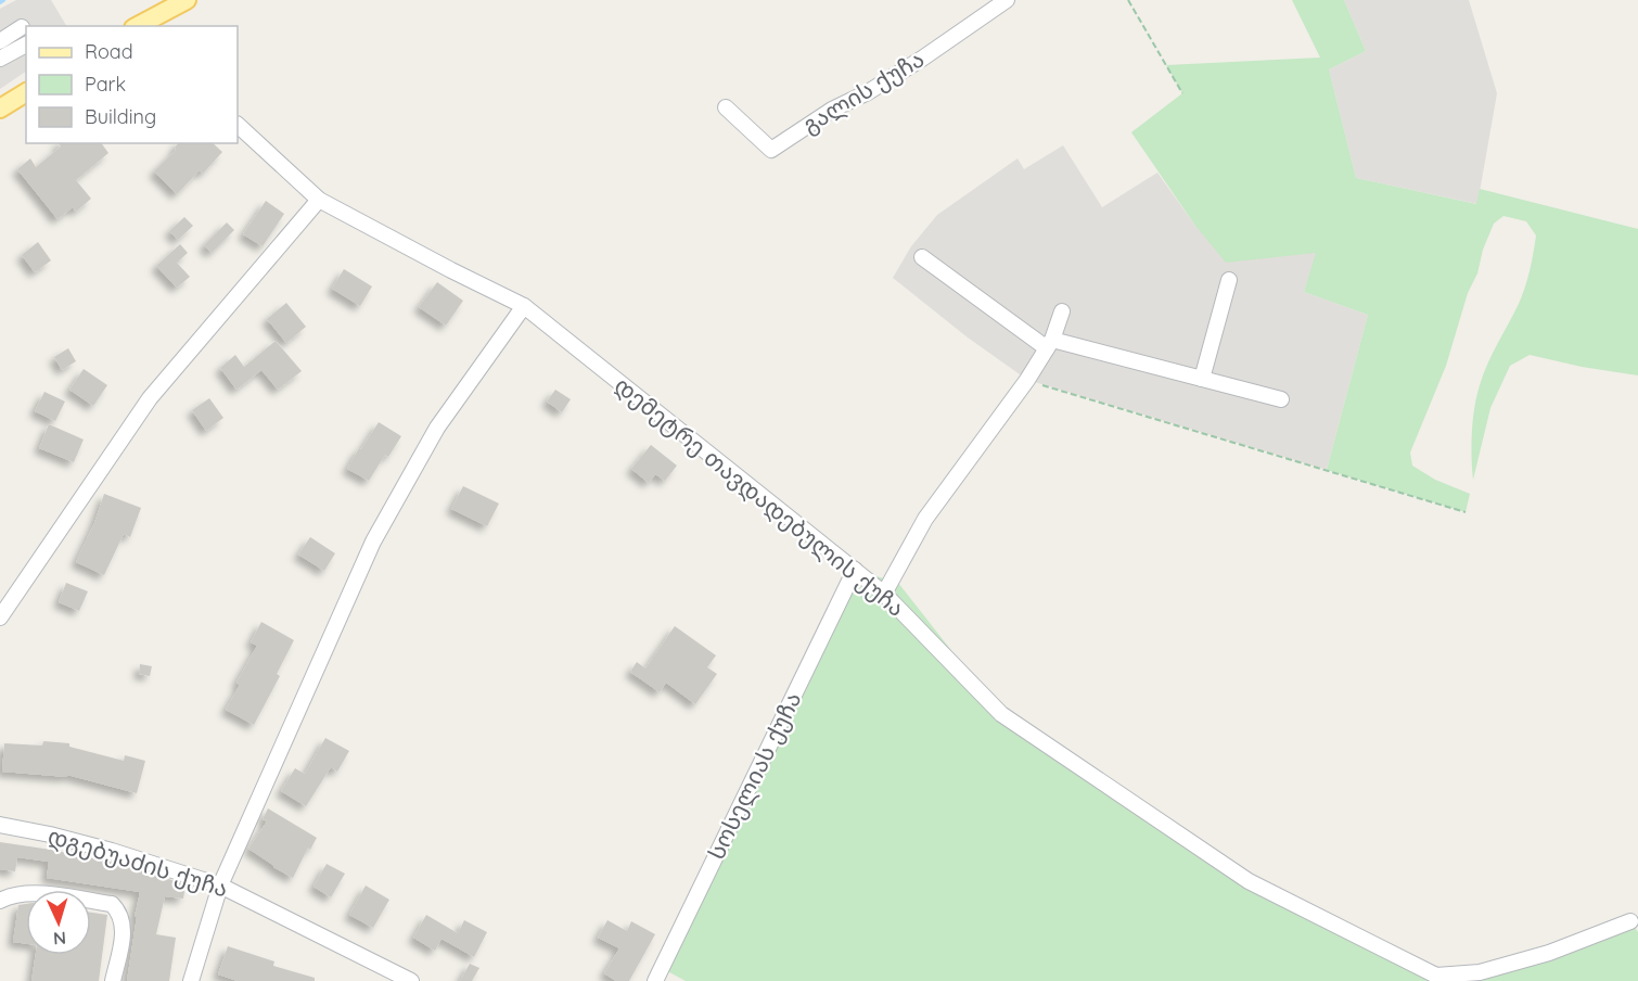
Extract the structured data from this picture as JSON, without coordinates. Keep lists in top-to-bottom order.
{
  "streets": {
    "street": [
      "გალის ქუჩა",
      "დემეტრე თავდადებულის ქუჩა",
      "სოსელიას ქუჩა",
      "დგებუაძის ქუჩა"
    ]
  },
  "crossings": [
    ["დემეტრე თავდადებულის ქუჩა", "სოსელიას ქუჩა"]
  ],
  "legend": ["Road", "Park", "Building"],
  "north": "bottom"
}
